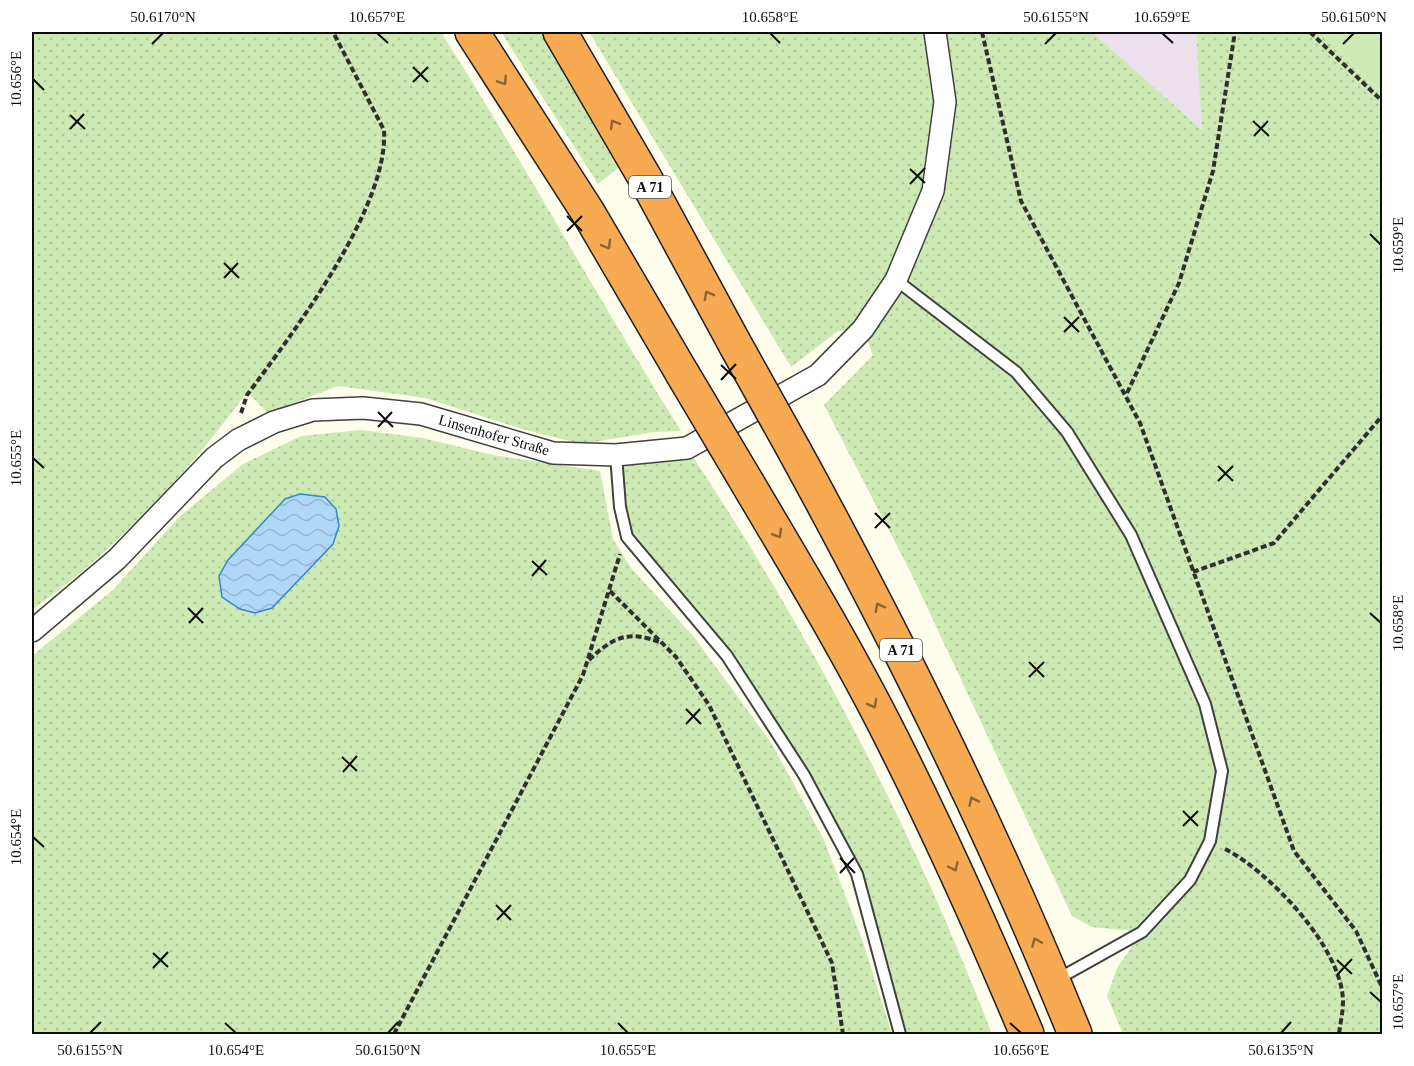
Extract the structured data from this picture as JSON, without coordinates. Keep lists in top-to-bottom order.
{
  "streets": {
    "highway": ["A 71"],
    "street": ["Linsenhofer Straße"]
  },
  "coordinates": [
    "50.6170°N",
    "10.657°E",
    "10.658°E",
    "50.6155°N",
    "10.659°E",
    "50.6150°N",
    "10.656°E",
    "10.655°E",
    "10.654°E",
    "50.6135°N"
  ]
}
